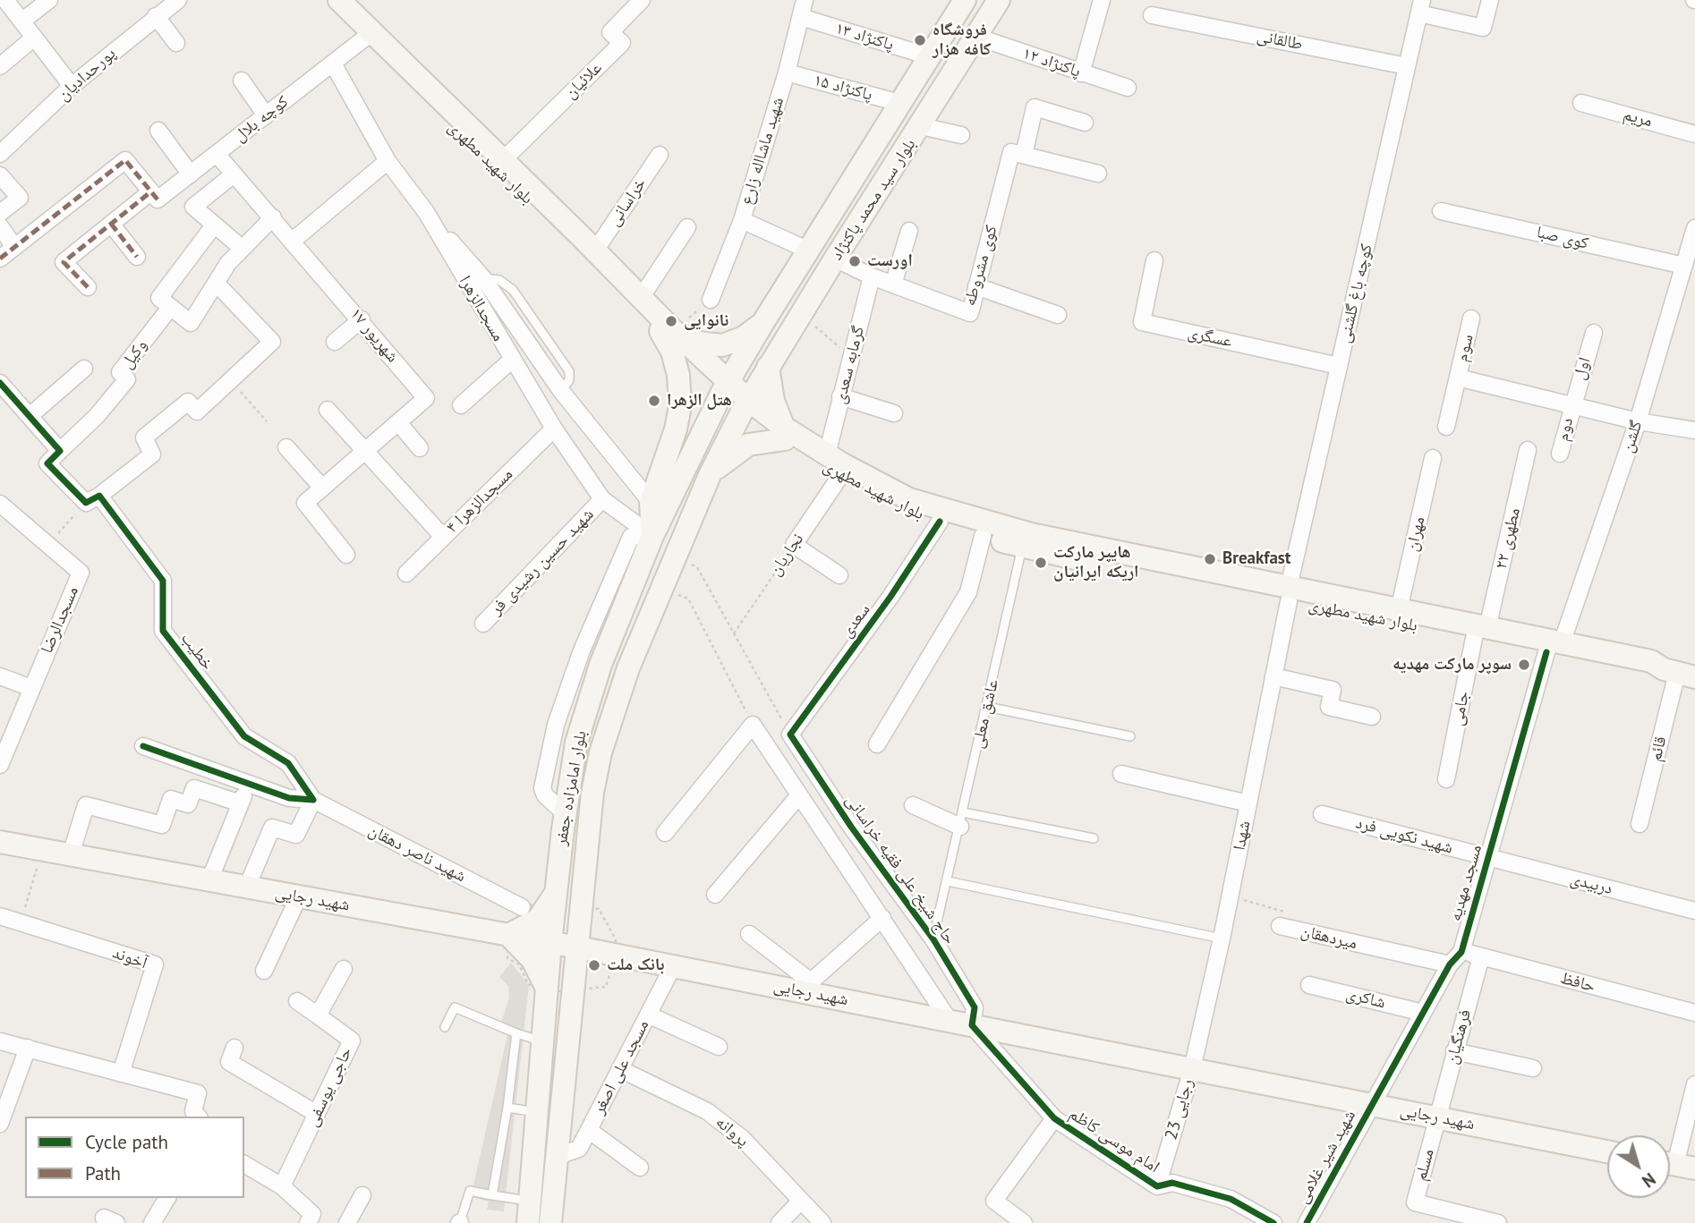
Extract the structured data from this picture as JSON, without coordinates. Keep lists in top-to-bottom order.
{
  "streets": {
    "main road": [
      "بلوار شهید مطهری",
      "بلوار سید محمد پاکنژاد",
      "بلوار امامزاده جعفر",
      "شهید رجایی"
    ],
    "street": [
      "پاکنژاد ۱۳",
      "طالقانی",
      "پاکنژاد ۱۲",
      "پورحدادیان",
      "علائیان",
      "پاکنژاد ۱۵",
      "مریم",
      "کوچه بلال",
      "شهید ماشااله زارع",
      "خراسانی",
      "کوی صبا",
      "کوی مشروطه",
      "کوچه باغ گلشنی",
      "مسجدالزهرا",
      "۱۷ شهریور",
      "عسگری",
      "سوم",
      "وکیل",
      "گرمابه سعدی",
      "اول",
      "دوم",
      "گلشن",
      "مسجدالزهرا ۴",
      "مهران",
      "مطهری ۲۲",
      "نجاریان",
      "شهید حسین رشیدی فر",
      "مسجدالرضا",
      "سعدی",
      "خطیب",
      "جامی",
      "قائم",
      "شهدا",
      "شهید نکویی فرد",
      "شهید ناصر دهقان",
      "حاج شیخ علی فقیه خراسانی",
      "مسجد مهدیه",
      "دربیدی",
      "میردهقان",
      "آخوند",
      "حافظ",
      "شاکری",
      "فرهنگیان",
      "مسجد علی اصغر",
      "حاجی یوسفی",
      "رجایی 23",
      "پروانه",
      "امام موسی کاظم",
      "شهید شیر غلامی",
      "مسلم"
    ],
    "lane": ["عاشق معلی"]
  },
  "crossings": [
    ["پاکنژاد ۱۳", "شهید ماشااله زارع"],
    ["پاکنژاد ۱۳", "بلوار سید محمد پاکنژاد"],
    ["طالقانی", "کوچه باغ گلشنی"],
    ["پاکنژاد ۱۲", "بلوار سید محمد پاکنژاد"],
    ["علائیان", "بلوار شهید مطهری"],
    ["پاکنژاد ۱۵", "شهید ماشااله زارع"],
    ["پاکنژاد ۱۵", "بلوار سید محمد پاکنژاد"],
    ["کوچه بلال", "بلوار شهید مطهری"],
    ["کوچه بلال", "مسجدالزهرا"],
    ["کوچه بلال", "۱۷ شهریور"],
    ["بلوار شهید مطهری", "بلوار سید محمد پاکنژاد"],
    ["بلوار شهید مطهری", "خراسانی"],
    ["بلوار شهید مطهری", "کوچه باغ گلشنی"],
    ["بلوار شهید مطهری", "گرمابه سعدی"],
    ["بلوار شهید مطهری", "گلشن"],
    ["بلوار شهید مطهری", "مهران"],
    ["بلوار شهید مطهری", "مطهری ۲۲"],
    ["بلوار شهید مطهری", "نجاریان"],
    ["بلوار شهید مطهری", "سعدی"],
    ["بلوار شهید مطهری", "جامی"],
    ["بلوار شهید مطهری", "عاشق معلی"],
    ["بلوار شهید مطهری", "قائم"],
    ["بلوار شهید مطهری", "بلوار امامزاده جعفر"],
    ["بلوار شهید مطهری", "شهدا"],
    ["بلوار شهید مطهری", "مسجد مهدیه"],
    ["بلوار سید محمد پاکنژاد", "کوی مشروطه"],
    ["بلوار سید محمد پاکنژاد", "بلوار امامزاده جعفر"],
    ["کوی صبا", "گلشن"],
    ["کوی مشروطه", "گرمابه سعدی"],
    ["کوچه باغ گلشنی", "عسگری"],
    ["کوچه باغ گلشنی", "شهدا"],
    ["مسجدالزهرا", "مسجدالزهرا ۴"],
    ["مسجدالزهرا", "شهید حسین رشیدی فر"],
    ["مسجدالزهرا", "بلوار امامزاده جعفر"],
    ["وکیل", "خطیب"],
    ["اول", "دوم"],
    ["گلشن", "مسجد مهدیه"],
    ["مطهری ۲۲", "جامی"],
    ["سعدی", "حاج شیخ علی فقیه خراسانی"],
    ["خطیب", "شهید ناصر دهقان"],
    ["عاشق معلی", "حاج شیخ علی فقیه خراسانی"],
    ["بلوار امامزاده جعفر", "شهید رجایی"],
    ["بلوار امامزاده جعفر", "مسجد علی اصغر"],
    ["شهدا", "شهید رجایی"],
    ["شهدا", "میردهقان"],
    ["شهدا", "رجایی 23"],
    ["شهید نکویی فرد", "مسجد مهدیه"],
    ["شهید نکویی فرد", "دربیدی"],
    ["حاج شیخ علی فقیه خراسانی", "شهید رجایی"],
    ["حاج شیخ علی فقیه خراسانی", "امام موسی کاظم"],
    ["مسجد مهدیه", "دربیدی"],
    ["مسجد مهدیه", "شهید رجایی"],
    ["مسجد مهدیه", "میردهقان"],
    ["مسجد مهدیه", "حافظ"],
    ["مسجد مهدیه", "شاکری"],
    ["مسجد مهدیه", "شهید شیر غلامی"],
    ["شهید رجایی", "فرهنگیان"],
    ["شهید رجایی", "مسجد علی اصغر"],
    ["شهید رجایی", "رجایی 23"],
    ["شهید رجایی", "امام موسی کاظم"],
    ["شهید رجایی", "شهید شیر غلامی"],
    ["شهید رجایی", "مسلم"],
    ["حافظ", "فرهنگیان"],
    ["فرهنگیان", "مسلم"],
    ["مسجد علی اصغر", "پروانه"],
    ["رجایی 23", "امام موسی کاظم"]
  ],
  "places": [
    "فروشگاه کافه هزار",
    "اورست",
    "نانوایی",
    "هتل الزهرا",
    "Breakfast",
    "هایپر مارکت اریکه ایرانیان",
    "سوپر مارکت مهدیه",
    "بانک ملت"
  ],
  "legend": ["Cycle path", "Path"],
  "north": "bottom right"
}
